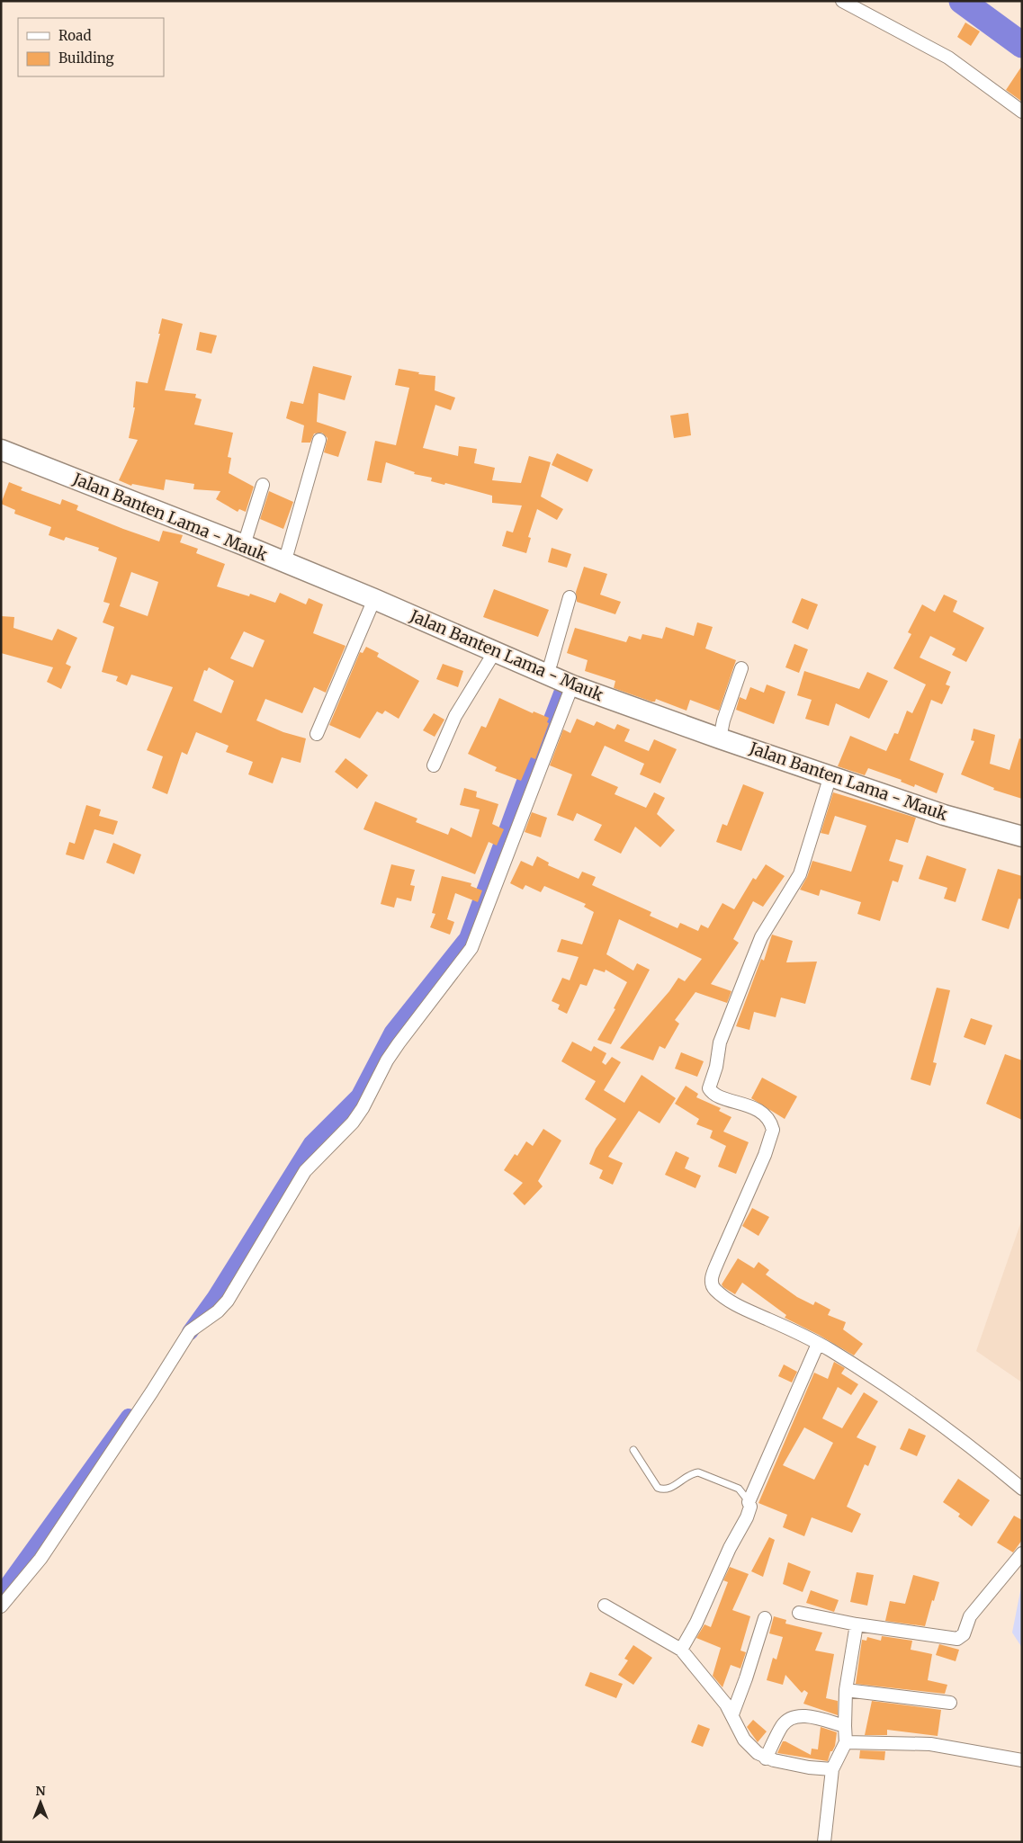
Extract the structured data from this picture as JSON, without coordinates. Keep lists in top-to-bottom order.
{
  "streets": {
    "main road": ["Jalan Banten Lama - Mauk"]
  },
  "legend": ["Road", "Building"],
  "north": "top"
}
